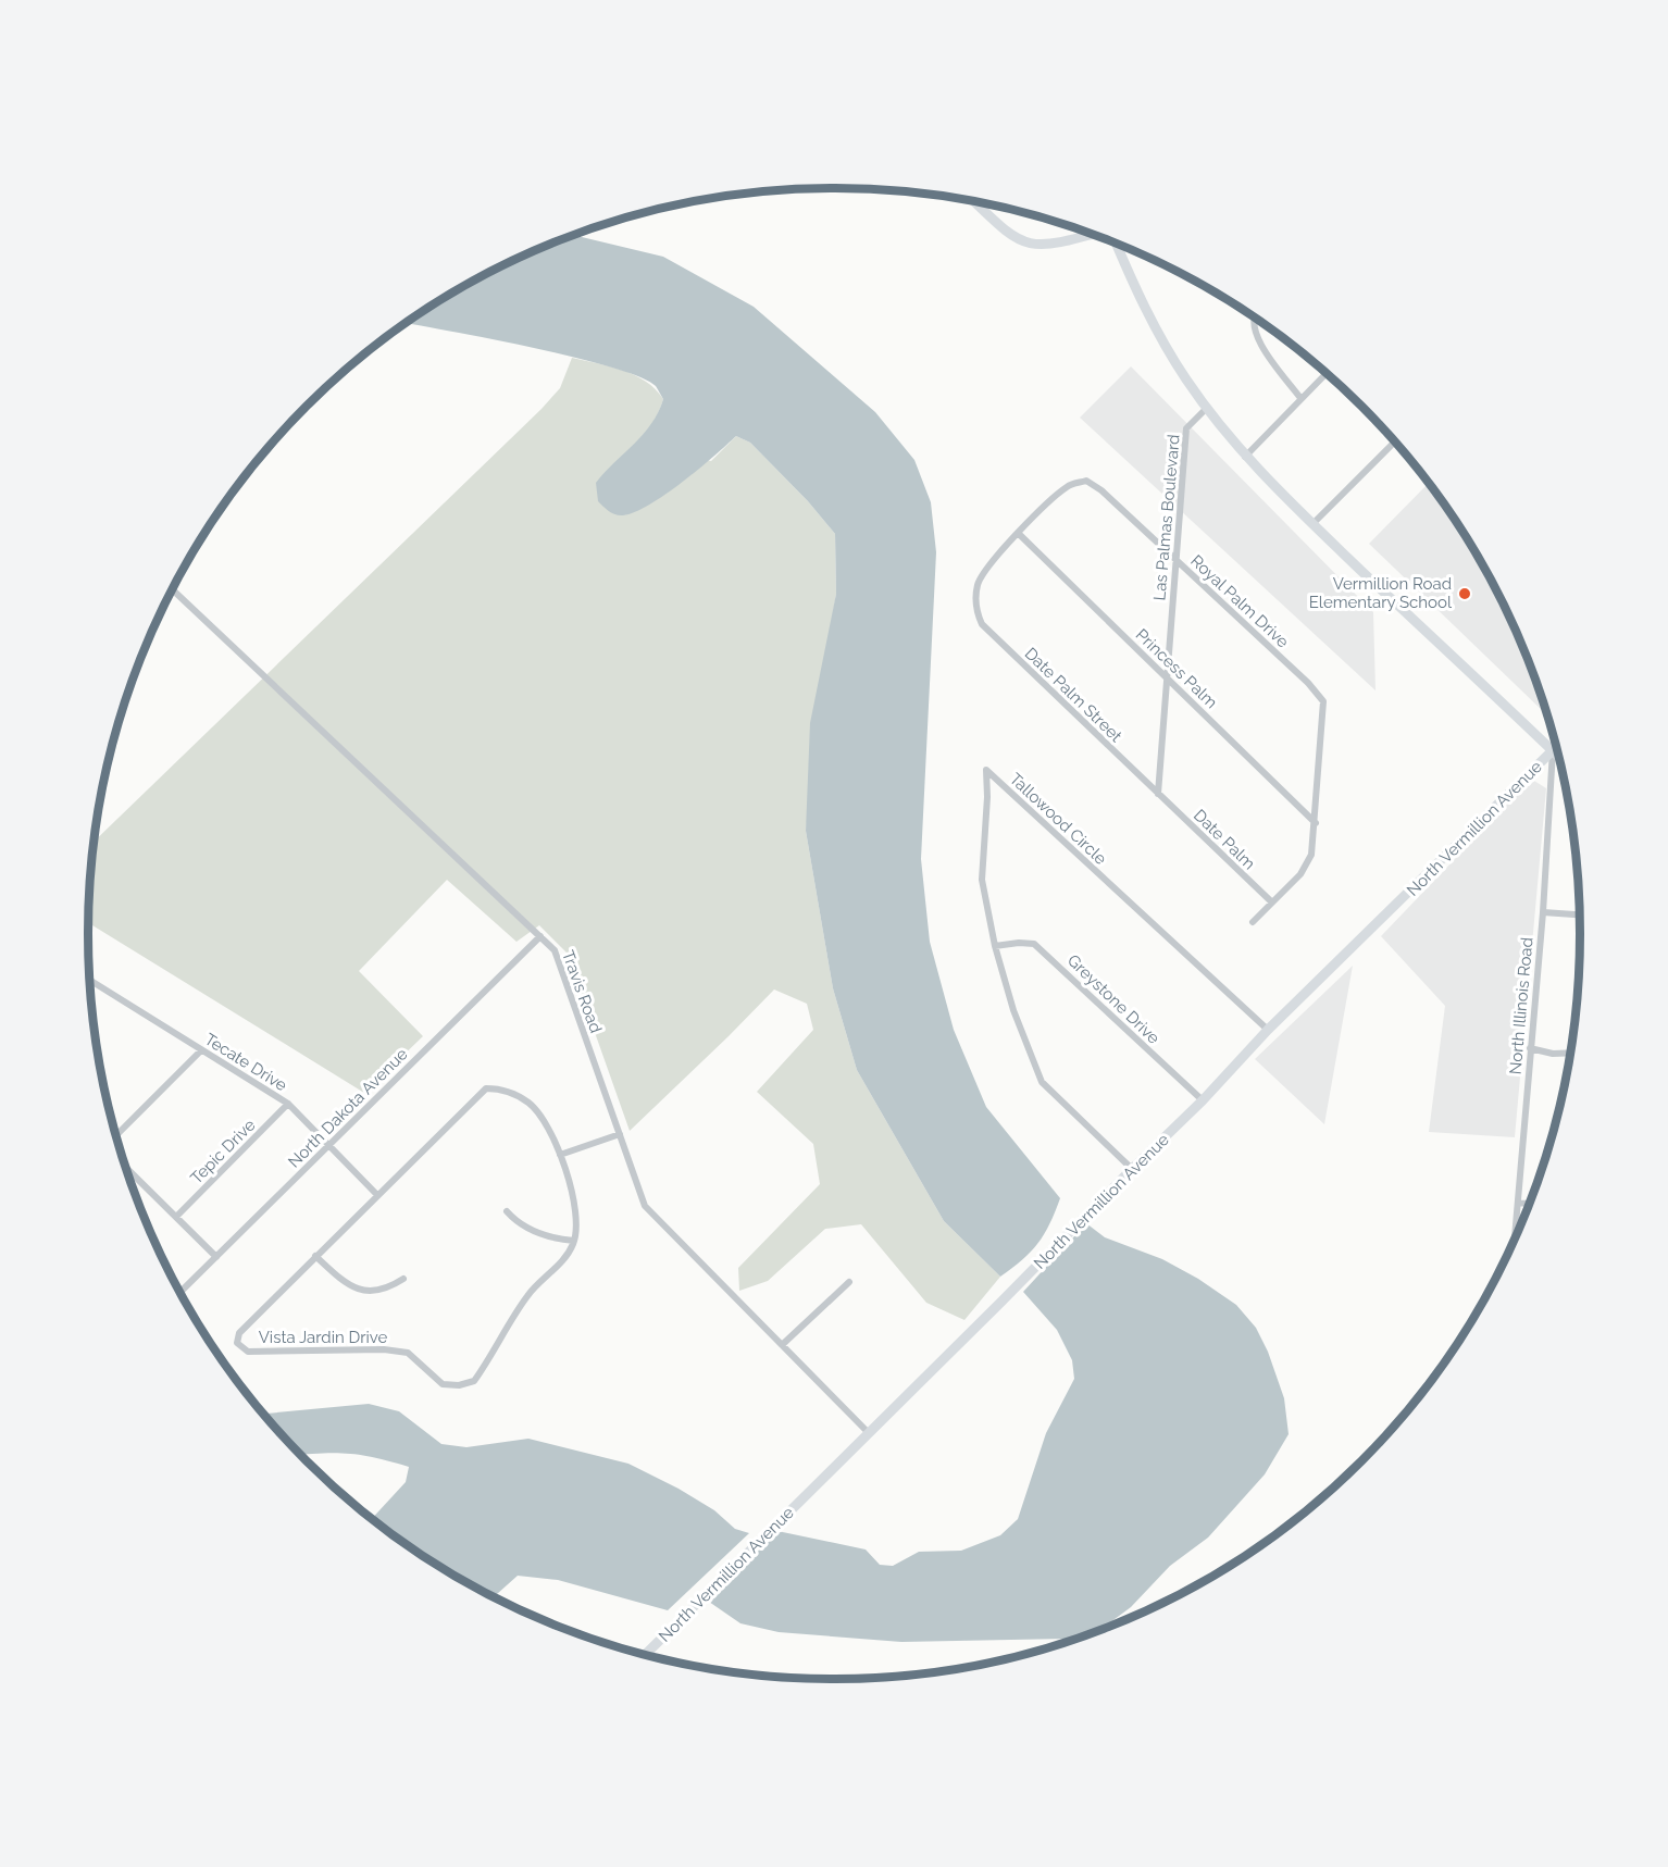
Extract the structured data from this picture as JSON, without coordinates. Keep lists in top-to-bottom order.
{
  "streets": {
    "street": [
      "Las Palmas Boulevard",
      "Royal Palm Drive",
      "Princess Palm",
      "Date Palm Street",
      "Tallowood Circle",
      "North Vermillion Avenue",
      "Date Palm",
      "Travis Road",
      "Greystone Drive",
      "North Illinois Road",
      "Tecate Drive",
      "North Dakota Avenue",
      "Tepic Drive",
      "Vista Jardin Drive"
    ]
  },
  "crossings": [
    ["Las Palmas Boulevard", "Royal Palm Drive"],
    ["Las Palmas Boulevard", "Princess Palm"],
    ["Las Palmas Boulevard", "Date Palm Street"],
    ["Las Palmas Boulevard", "Date Palm"],
    ["Royal Palm Drive", "Princess Palm"],
    ["Royal Palm Drive", "Date Palm Street"],
    ["Royal Palm Drive", "Date Palm"],
    ["Date Palm Street", "Date Palm"],
    ["Tallowood Circle", "North Vermillion Avenue"],
    ["Tallowood Circle", "Greystone Drive"],
    ["North Vermillion Avenue", "Travis Road"],
    ["North Vermillion Avenue", "Greystone Drive"],
    ["North Vermillion Avenue", "North Illinois Road"],
    ["Travis Road", "North Dakota Avenue"],
    ["Tecate Drive", "North Dakota Avenue"],
    ["Tecate Drive", "Tepic Drive"],
    ["Tecate Drive", "Vista Jardin Drive"]
  ],
  "places": ["Vermillion Road Elementary School"]
}
